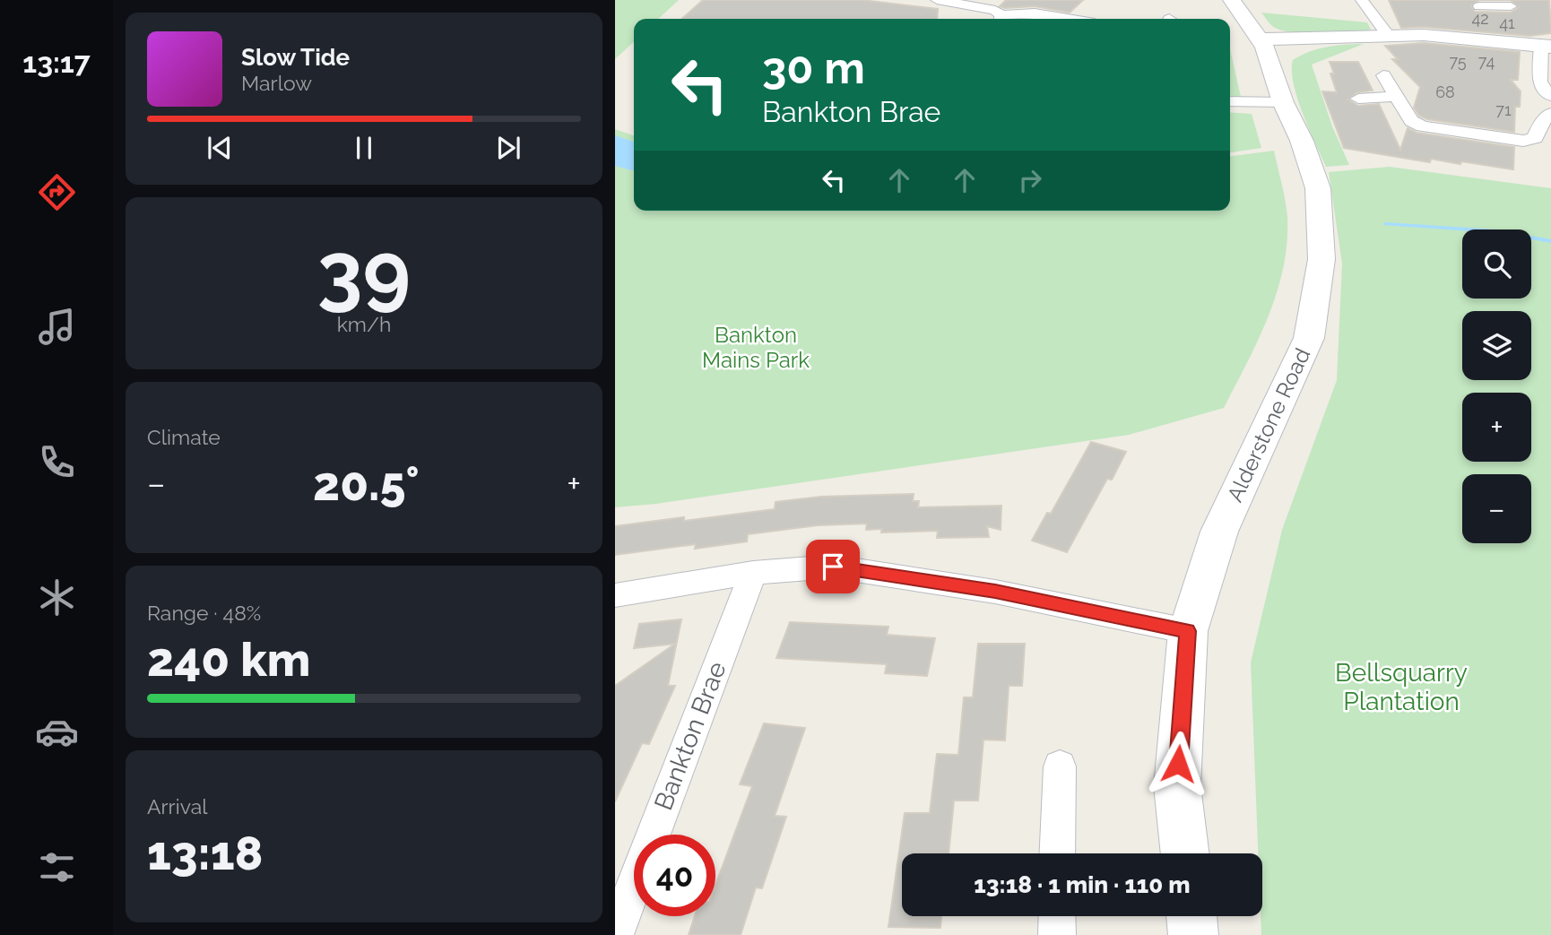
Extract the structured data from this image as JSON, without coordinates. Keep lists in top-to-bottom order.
{
  "streets": {
    "street": ["Alderstone Road", "Bankton Brae"]
  },
  "parks": ["Bankton Mains Park", "Bellsquarry Plantation"],
  "house_numbers": [
    "42",
    "41",
    "75",
    "74",
    "68",
    "71"
  ],
  "page": {
    "tabs": "13:17",
    "turn": ["30 m", "Bankton Brae"],
    "song": ["Slow Tide", "Marlow"],
    "tile": [
      ["39", "km/h"],
      "Climate",
      ["Range · 48%", "240 km"],
      ["Arrival", "13:18"]
    ],
    "map_buttons": ["+", "−"],
    "heat": ["−", "20.5°", "+"],
    "limit": "40",
    "trip": "13:18 · 1 min · 110 m"
  }
}
